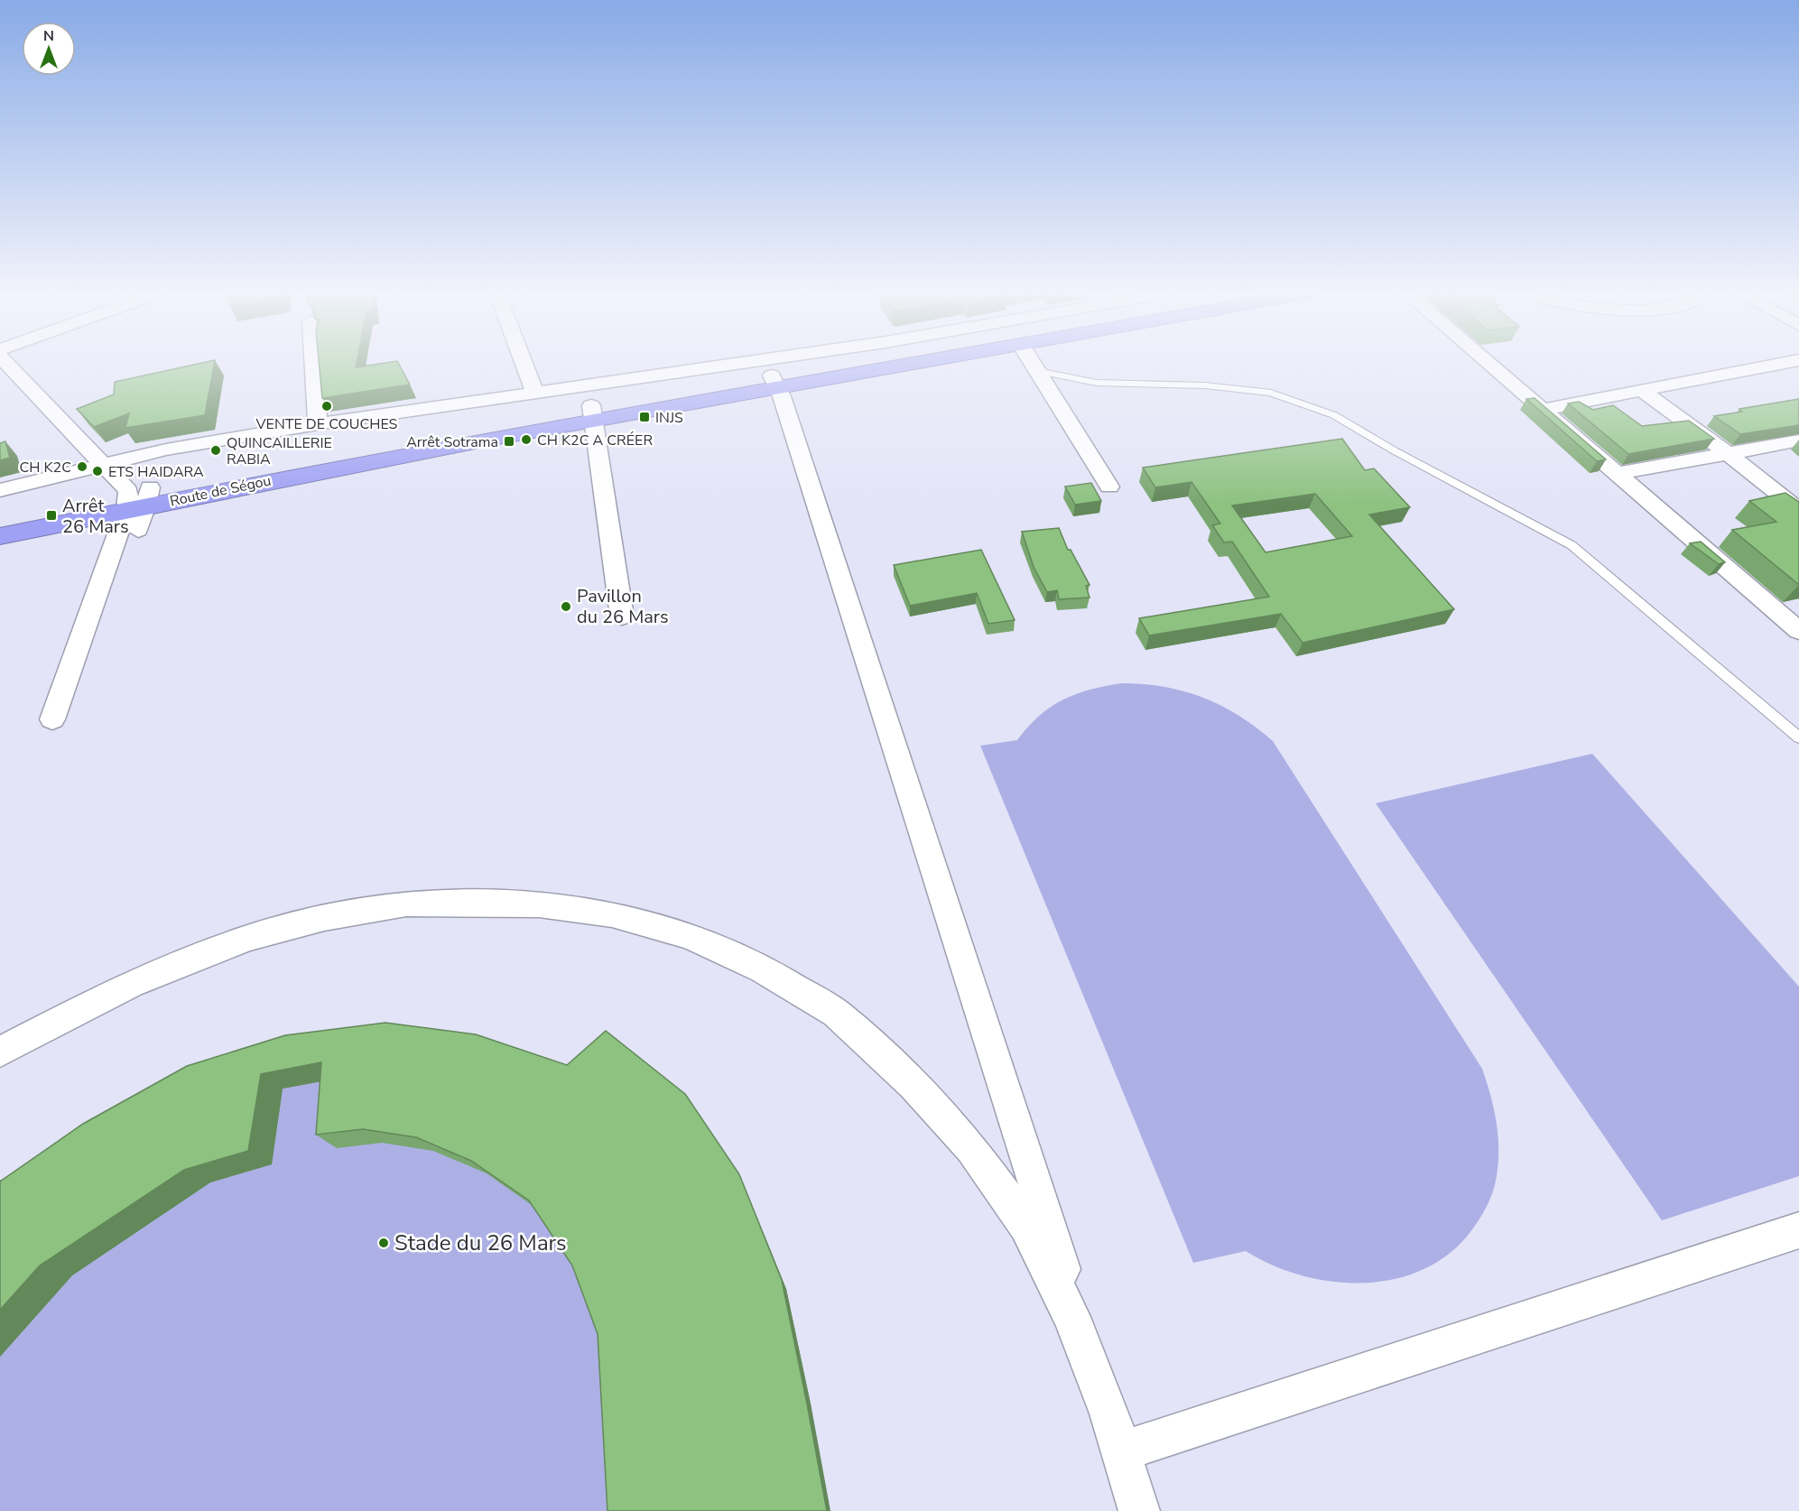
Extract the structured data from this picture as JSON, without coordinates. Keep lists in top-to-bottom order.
{
  "streets": {
    "highway": ["Route de Ségou"]
  },
  "places": {
    "other": [
      "VENTE DE COUCHES",
      "CH K2C A CRÉER",
      "QUINCAILLERIE RABIA",
      "CH K2C",
      "ETS HAIDARA",
      "Pavillon du 26 Mars",
      "Stade du 26 Mars"
    ],
    "transit": ["INJS", "Arrêt Sotrama", "Arrêt 26 Mars"]
  },
  "north": "top"
}
